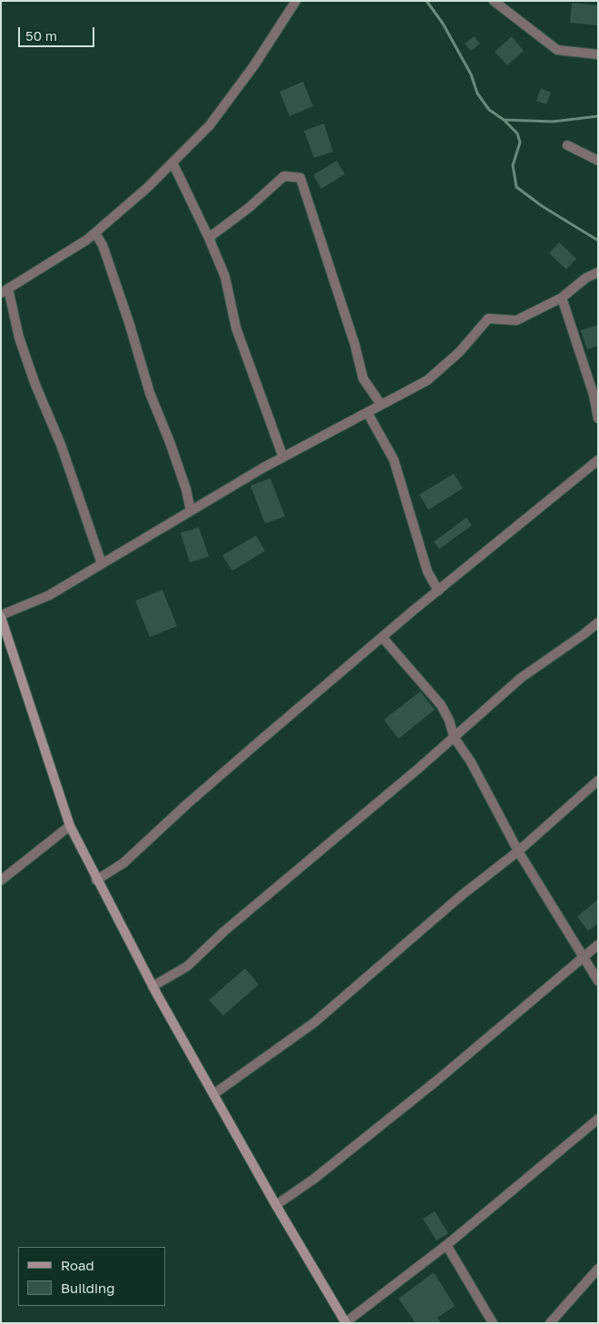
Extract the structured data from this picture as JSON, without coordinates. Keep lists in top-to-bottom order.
{
  "legend": ["Road", "Building"],
  "scale_bar": "50 m"
}
